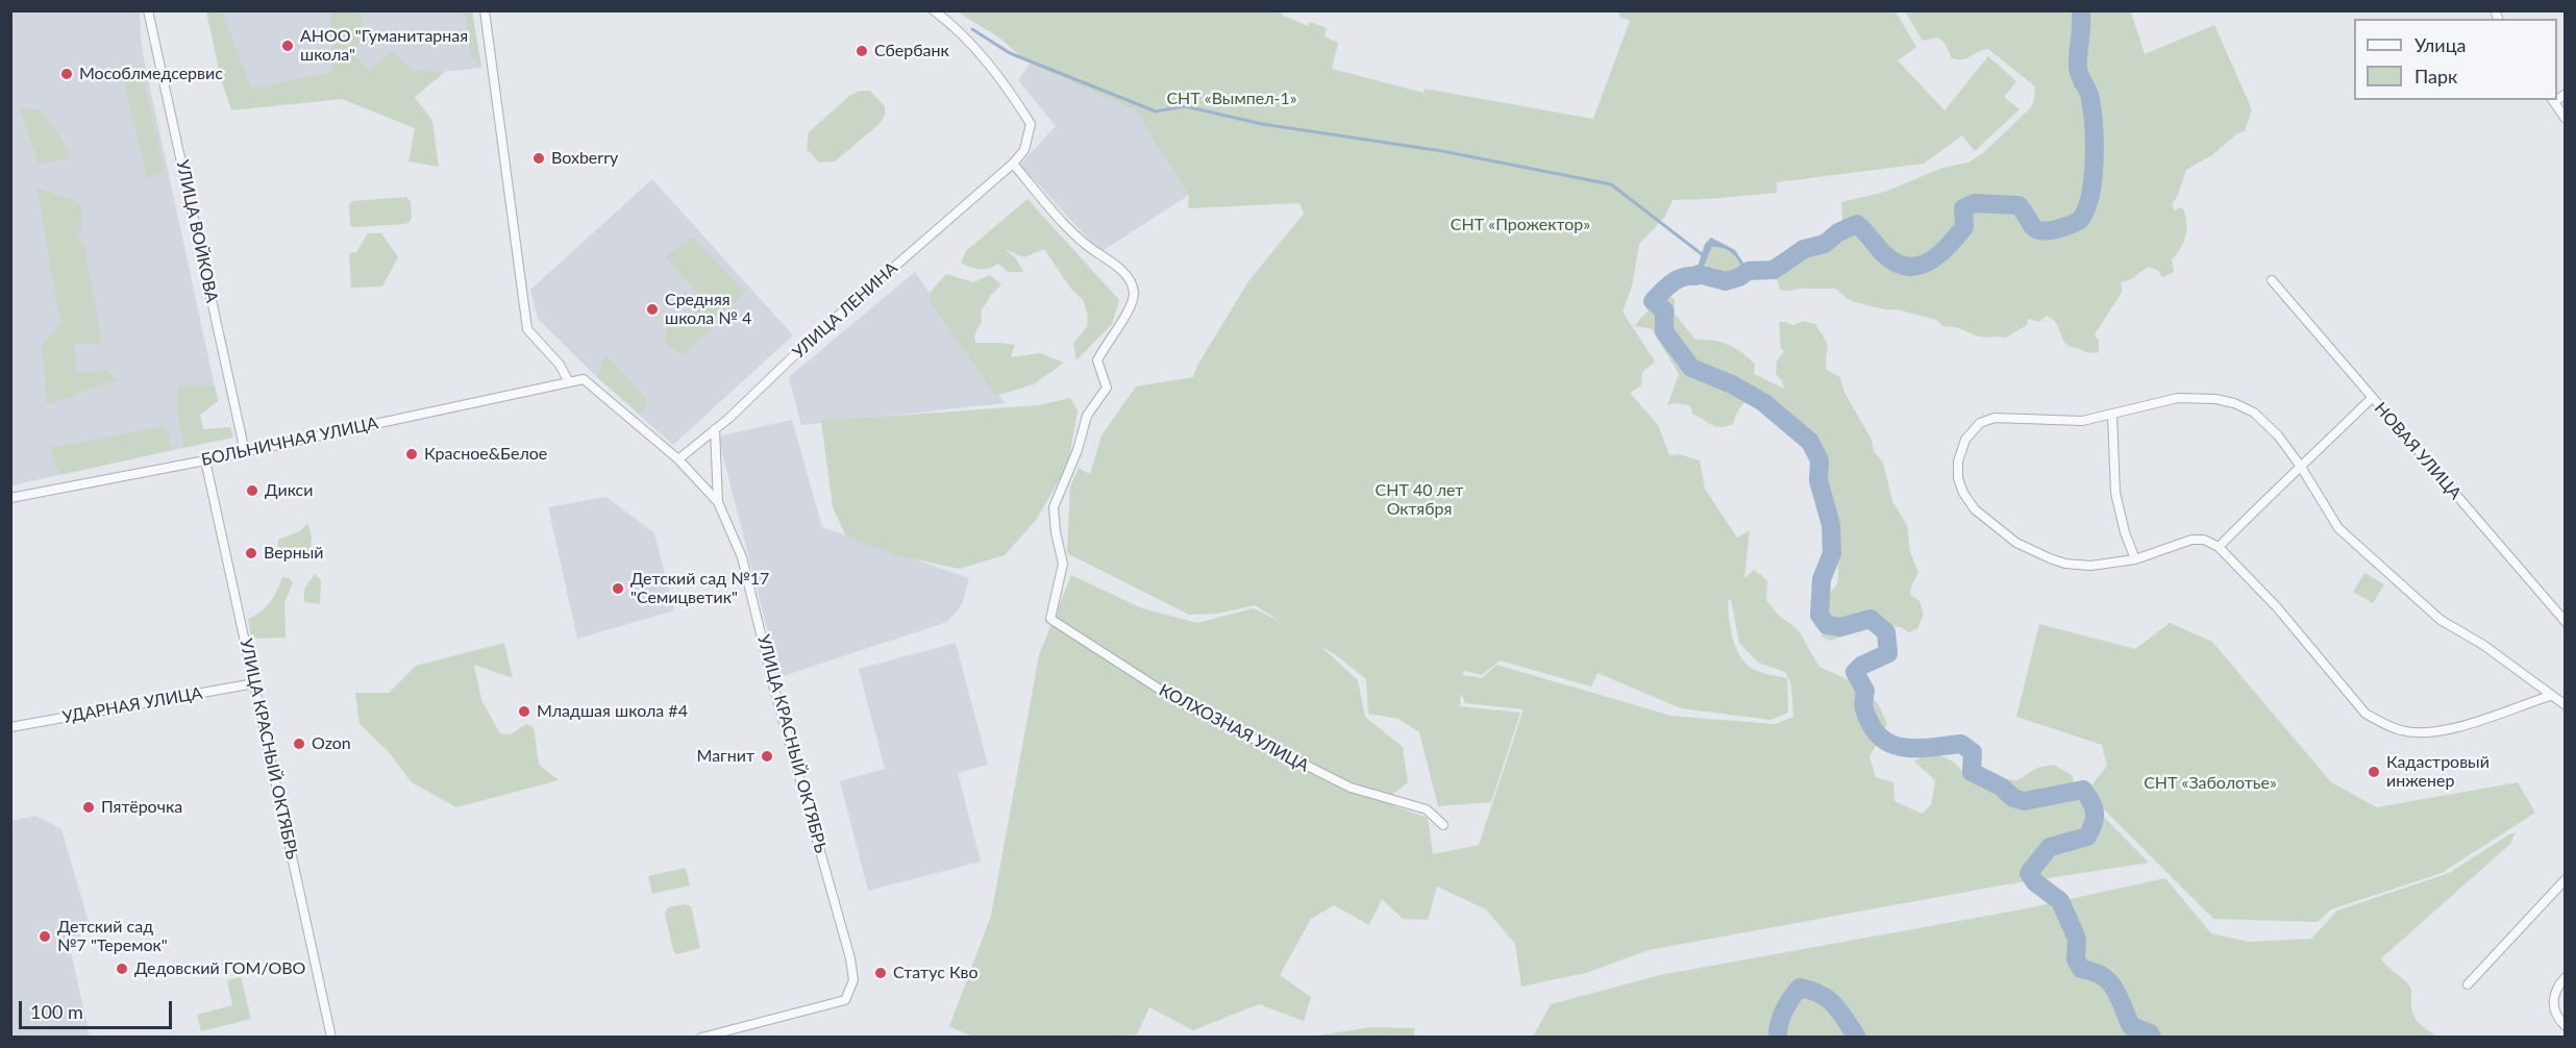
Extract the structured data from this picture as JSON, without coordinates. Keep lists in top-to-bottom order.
{
  "streets": {
    "street": [
      "УЛИЦА ВОЙКОВА",
      "УЛИЦА ЛЕНИНА",
      "БОЛЬНИЧНАЯ УЛИЦА",
      "НОВАЯ УЛИЦА",
      "УДАРНАЯ УЛИЦА",
      "КОЛХОЗНАЯ УЛИЦА",
      "УЛИЦА КРАСНЫЙ ОКТЯБРЬ"
    ]
  },
  "crossings": [
    ["УЛИЦА ВОЙКОВА", "БОЛЬНИЧНАЯ УЛИЦА"],
    ["УЛИЦА ЛЕНИНА", "КОЛХОЗНАЯ УЛИЦА"],
    ["УЛИЦА ЛЕНИНА", "УЛИЦА КРАСНЫЙ ОКТЯБРЬ"],
    ["БОЛЬНИЧНАЯ УЛИЦА", "УЛИЦА КРАСНЫЙ ОКТЯБРЬ"],
    ["УДАРНАЯ УЛИЦА", "УЛИЦА КРАСНЫЙ ОКТЯБРЬ"]
  ],
  "parks": [
    "СНТ «Вымпел-1»",
    "СНТ «Прожектор»",
    "СНТ 40 лет Октября",
    "СНТ «Заболотье»"
  ],
  "places": [
    "АНОО \"Гуманитарная школа\"",
    "Сбербанк",
    "Мособлмедсервис",
    "Boxberry",
    "Средняя школа № 4",
    "Красное&Белое",
    "Дикси",
    "Верный",
    "Детский сад №17 \"Семицветик\"",
    "Младшая школа #4",
    "Ozon",
    "Магнит",
    "Кадастровый инженер",
    "Пятёрочка",
    "Детский сад №7 \"Теремок\"",
    "Дедовский ГОМ/ОВО",
    "Статус Кво"
  ],
  "legend": ["Улица", "Парк"],
  "scale_bar": "100 m"
}
